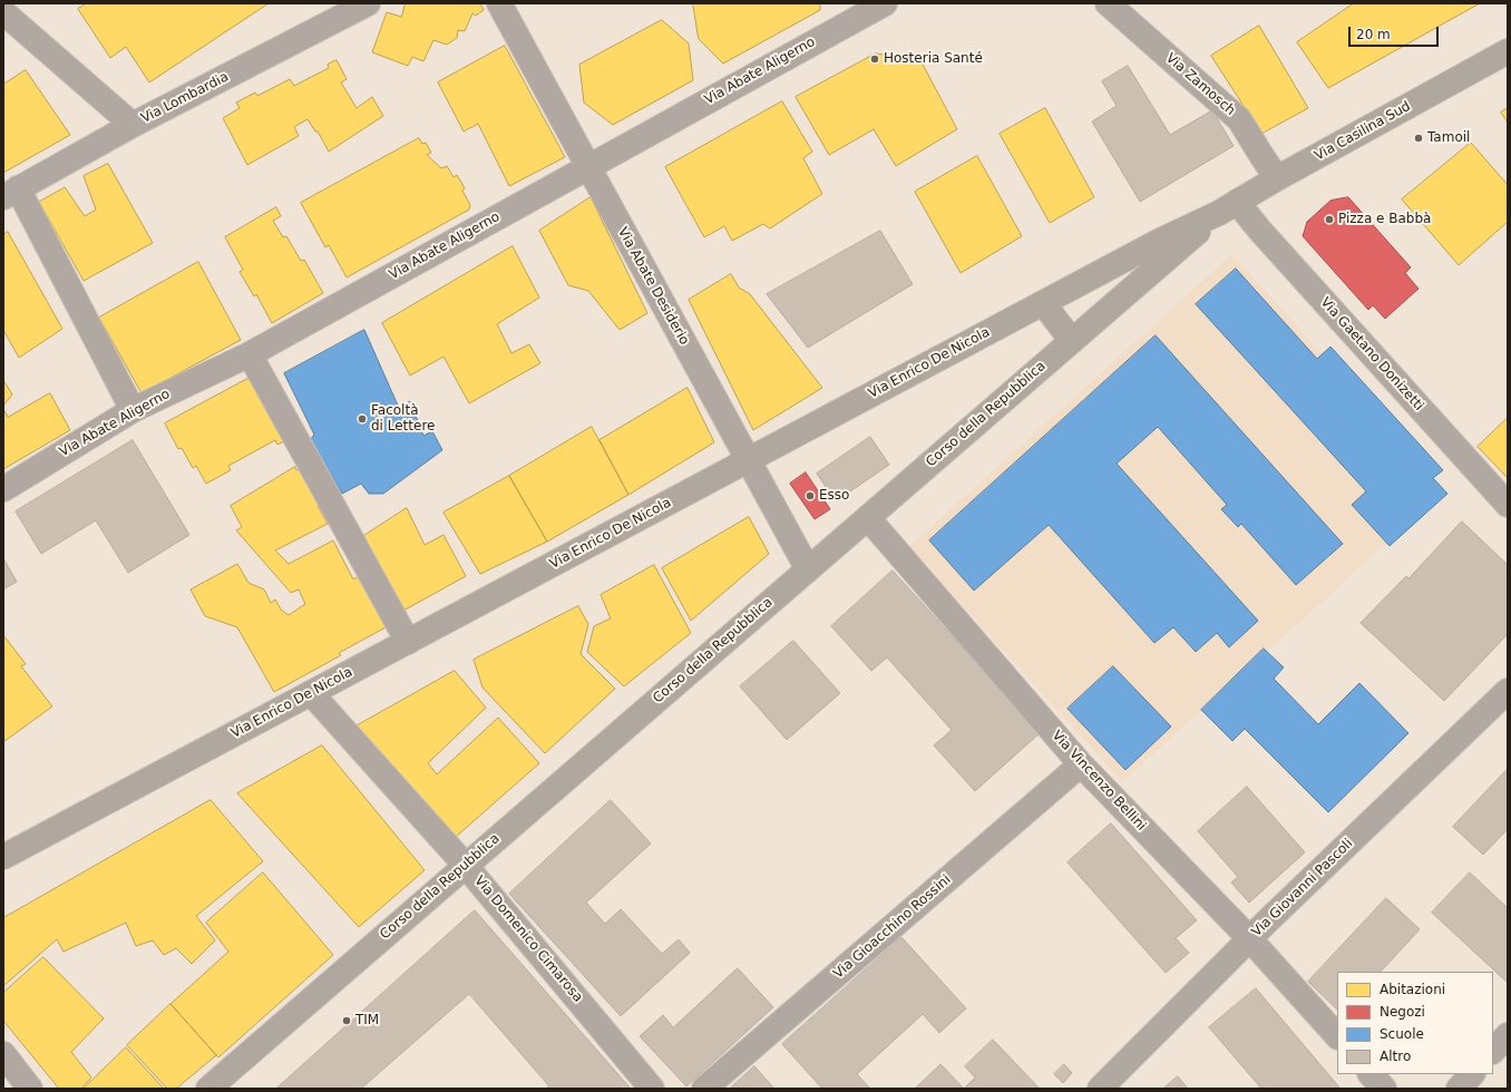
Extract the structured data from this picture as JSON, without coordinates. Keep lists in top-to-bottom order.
{
  "streets": {
    "main road": ["Via Casilina Sud", "Via Enrico De Nicola", "Corso della Repubblica"],
    "street": [
      "Via Abate Aligerno",
      "Via Zamosch",
      "Via Lombardia",
      "Via Abate Desiderio",
      "Via Gaetano Donizetti",
      "Via Vincenzo Bellini",
      "Via Giovanni Pascoli",
      "Via Gioacchino Rossini",
      "Via Domenico Cimarosa"
    ]
  },
  "crossings": [
    ["Via Abate Aligerno", "Via Abate Desiderio"],
    ["Via Zamosch", "Via Casilina Sud"],
    ["Via Casilina Sud", "Via Gaetano Donizetti"],
    ["Via Casilina Sud", "Via Enrico De Nicola"],
    ["Via Casilina Sud", "Corso della Repubblica"],
    ["Via Abate Desiderio", "Via Enrico De Nicola"],
    ["Via Abate Desiderio", "Corso della Repubblica"],
    ["Via Gaetano Donizetti", "Via Enrico De Nicola"],
    ["Via Gaetano Donizetti", "Corso della Repubblica"],
    ["Via Enrico De Nicola", "Corso della Repubblica"],
    ["Via Enrico De Nicola", "Via Domenico Cimarosa"],
    ["Corso della Repubblica", "Via Vincenzo Bellini"],
    ["Corso della Repubblica", "Via Domenico Cimarosa"],
    ["Via Vincenzo Bellini", "Via Giovanni Pascoli"],
    ["Via Vincenzo Bellini", "Via Gioacchino Rossini"]
  ],
  "places": [
    "Hosteria Santé",
    "Tamoil",
    "Pizza e Babbà",
    "Facoltà di Lettere",
    "Esso",
    "TIM"
  ],
  "legend": [
    "Abitazioni",
    "Negozi",
    "Scuole",
    "Altro"
  ],
  "scale_bar": "20 m"
}
